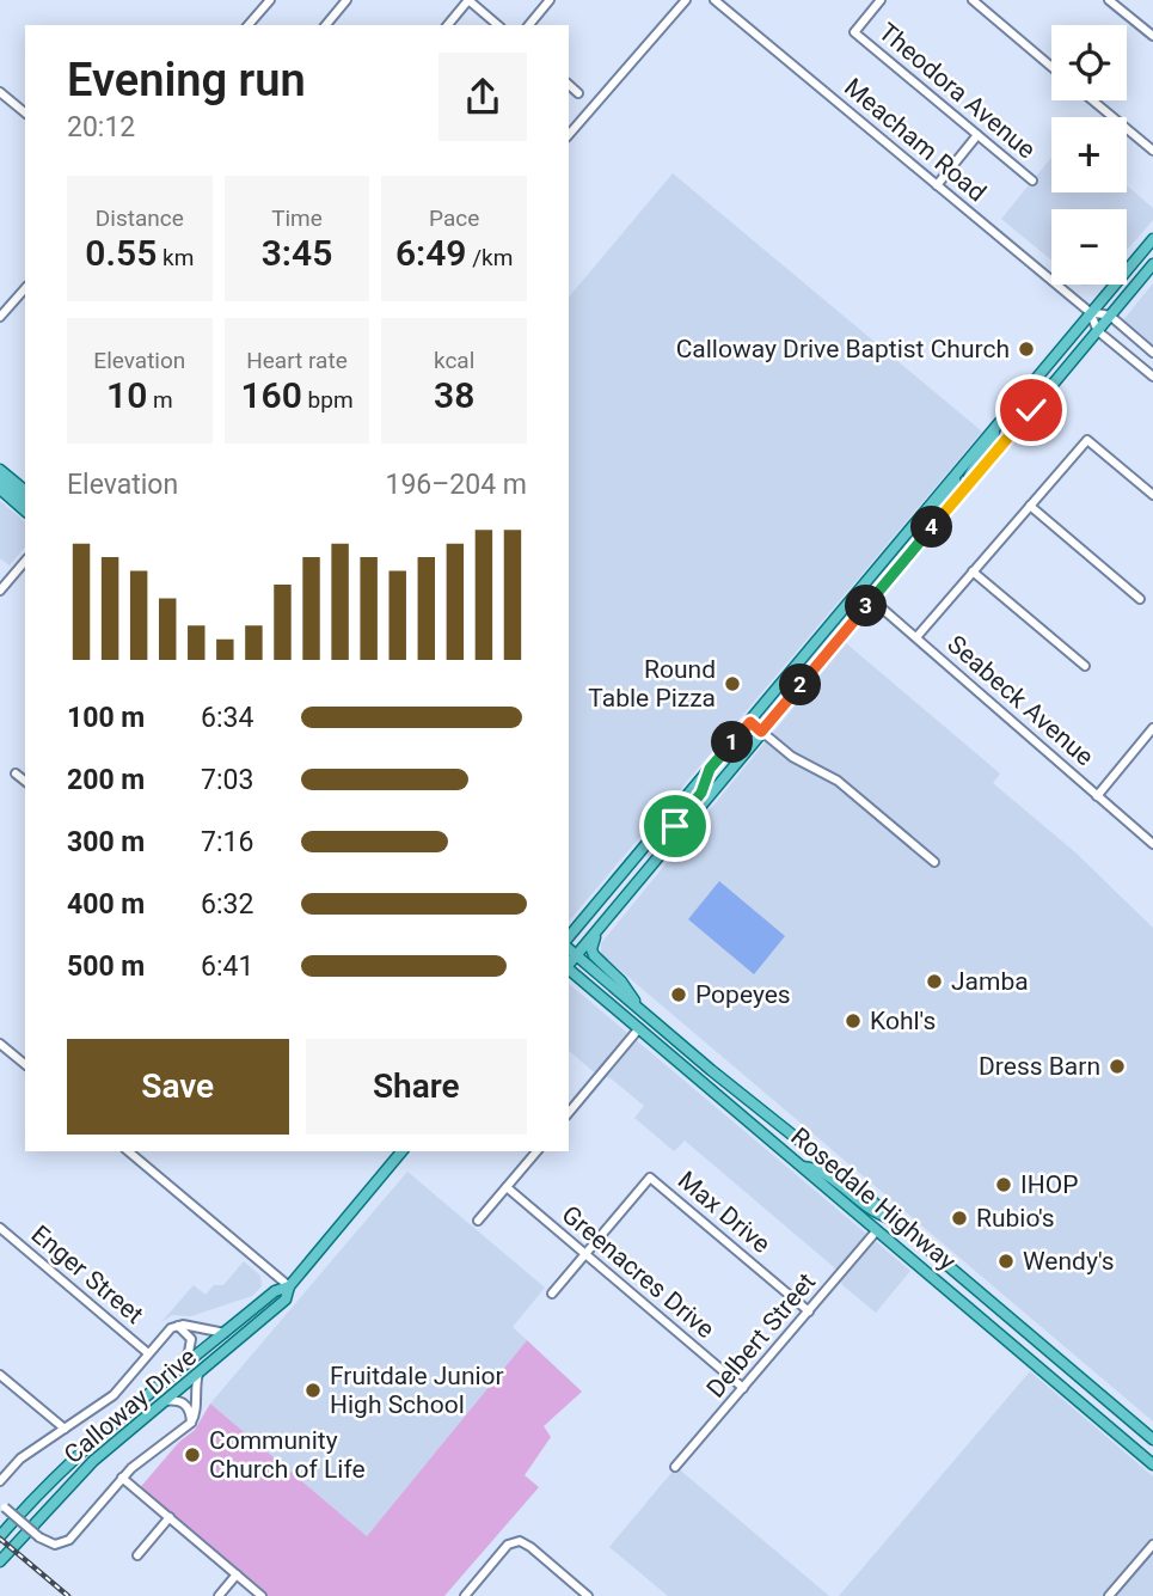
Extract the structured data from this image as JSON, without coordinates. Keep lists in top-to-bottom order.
{
  "streets": {
    "main road": ["Rosedale Highway", "Calloway Drive"],
    "street": [
      "Theodora Avenue",
      "Meacham Road",
      "Seabeck Avenue",
      "Max Drive",
      "Greenacres Drive",
      "Enger Street",
      "Delbert Street"
    ]
  },
  "crossings": [
    ["Rosedale Highway", "Delbert Street"],
    ["Max Drive", "Greenacres Drive"],
    ["Max Drive", "Delbert Street"],
    ["Greenacres Drive", "Delbert Street"]
  ],
  "places": [
    "Calloway Drive Baptist Church",
    "Round Table Pizza",
    "Jamba",
    "Popeyes",
    "Kohl's",
    "Dress Barn",
    "IHOP",
    "Rubio's",
    "Wendy's",
    "Fruitdale Junior High School",
    "Community Church of Life"
  ],
  "page": {
    "map_buttons": ["+", "−"],
    "heading": ["Evening run", "20:12"],
    "stats": [
      ["Distance", "0.55 km"],
      ["Time", "3:45"],
      ["Pace", "6:49 /km"],
      ["Elevation", "10 m"],
      ["Heart rate", "160 bpm"],
      ["kcal", "38"]
    ],
    "chart": ["Elevation", "196–204 m"],
    "pins": [
      "4",
      "3",
      "2",
      "1"
    ],
    "list": [
      {
        "name": "100 m",
        "note": "6:34"
      },
      {
        "name": "200 m",
        "note": "7:03"
      },
      {
        "name": "300 m",
        "note": "7:16"
      },
      {
        "name": "400 m",
        "note": "6:32"
      },
      {
        "name": "500 m",
        "note": "6:41"
      }
    ],
    "buttons": ["Save", "Share"]
  }
}
